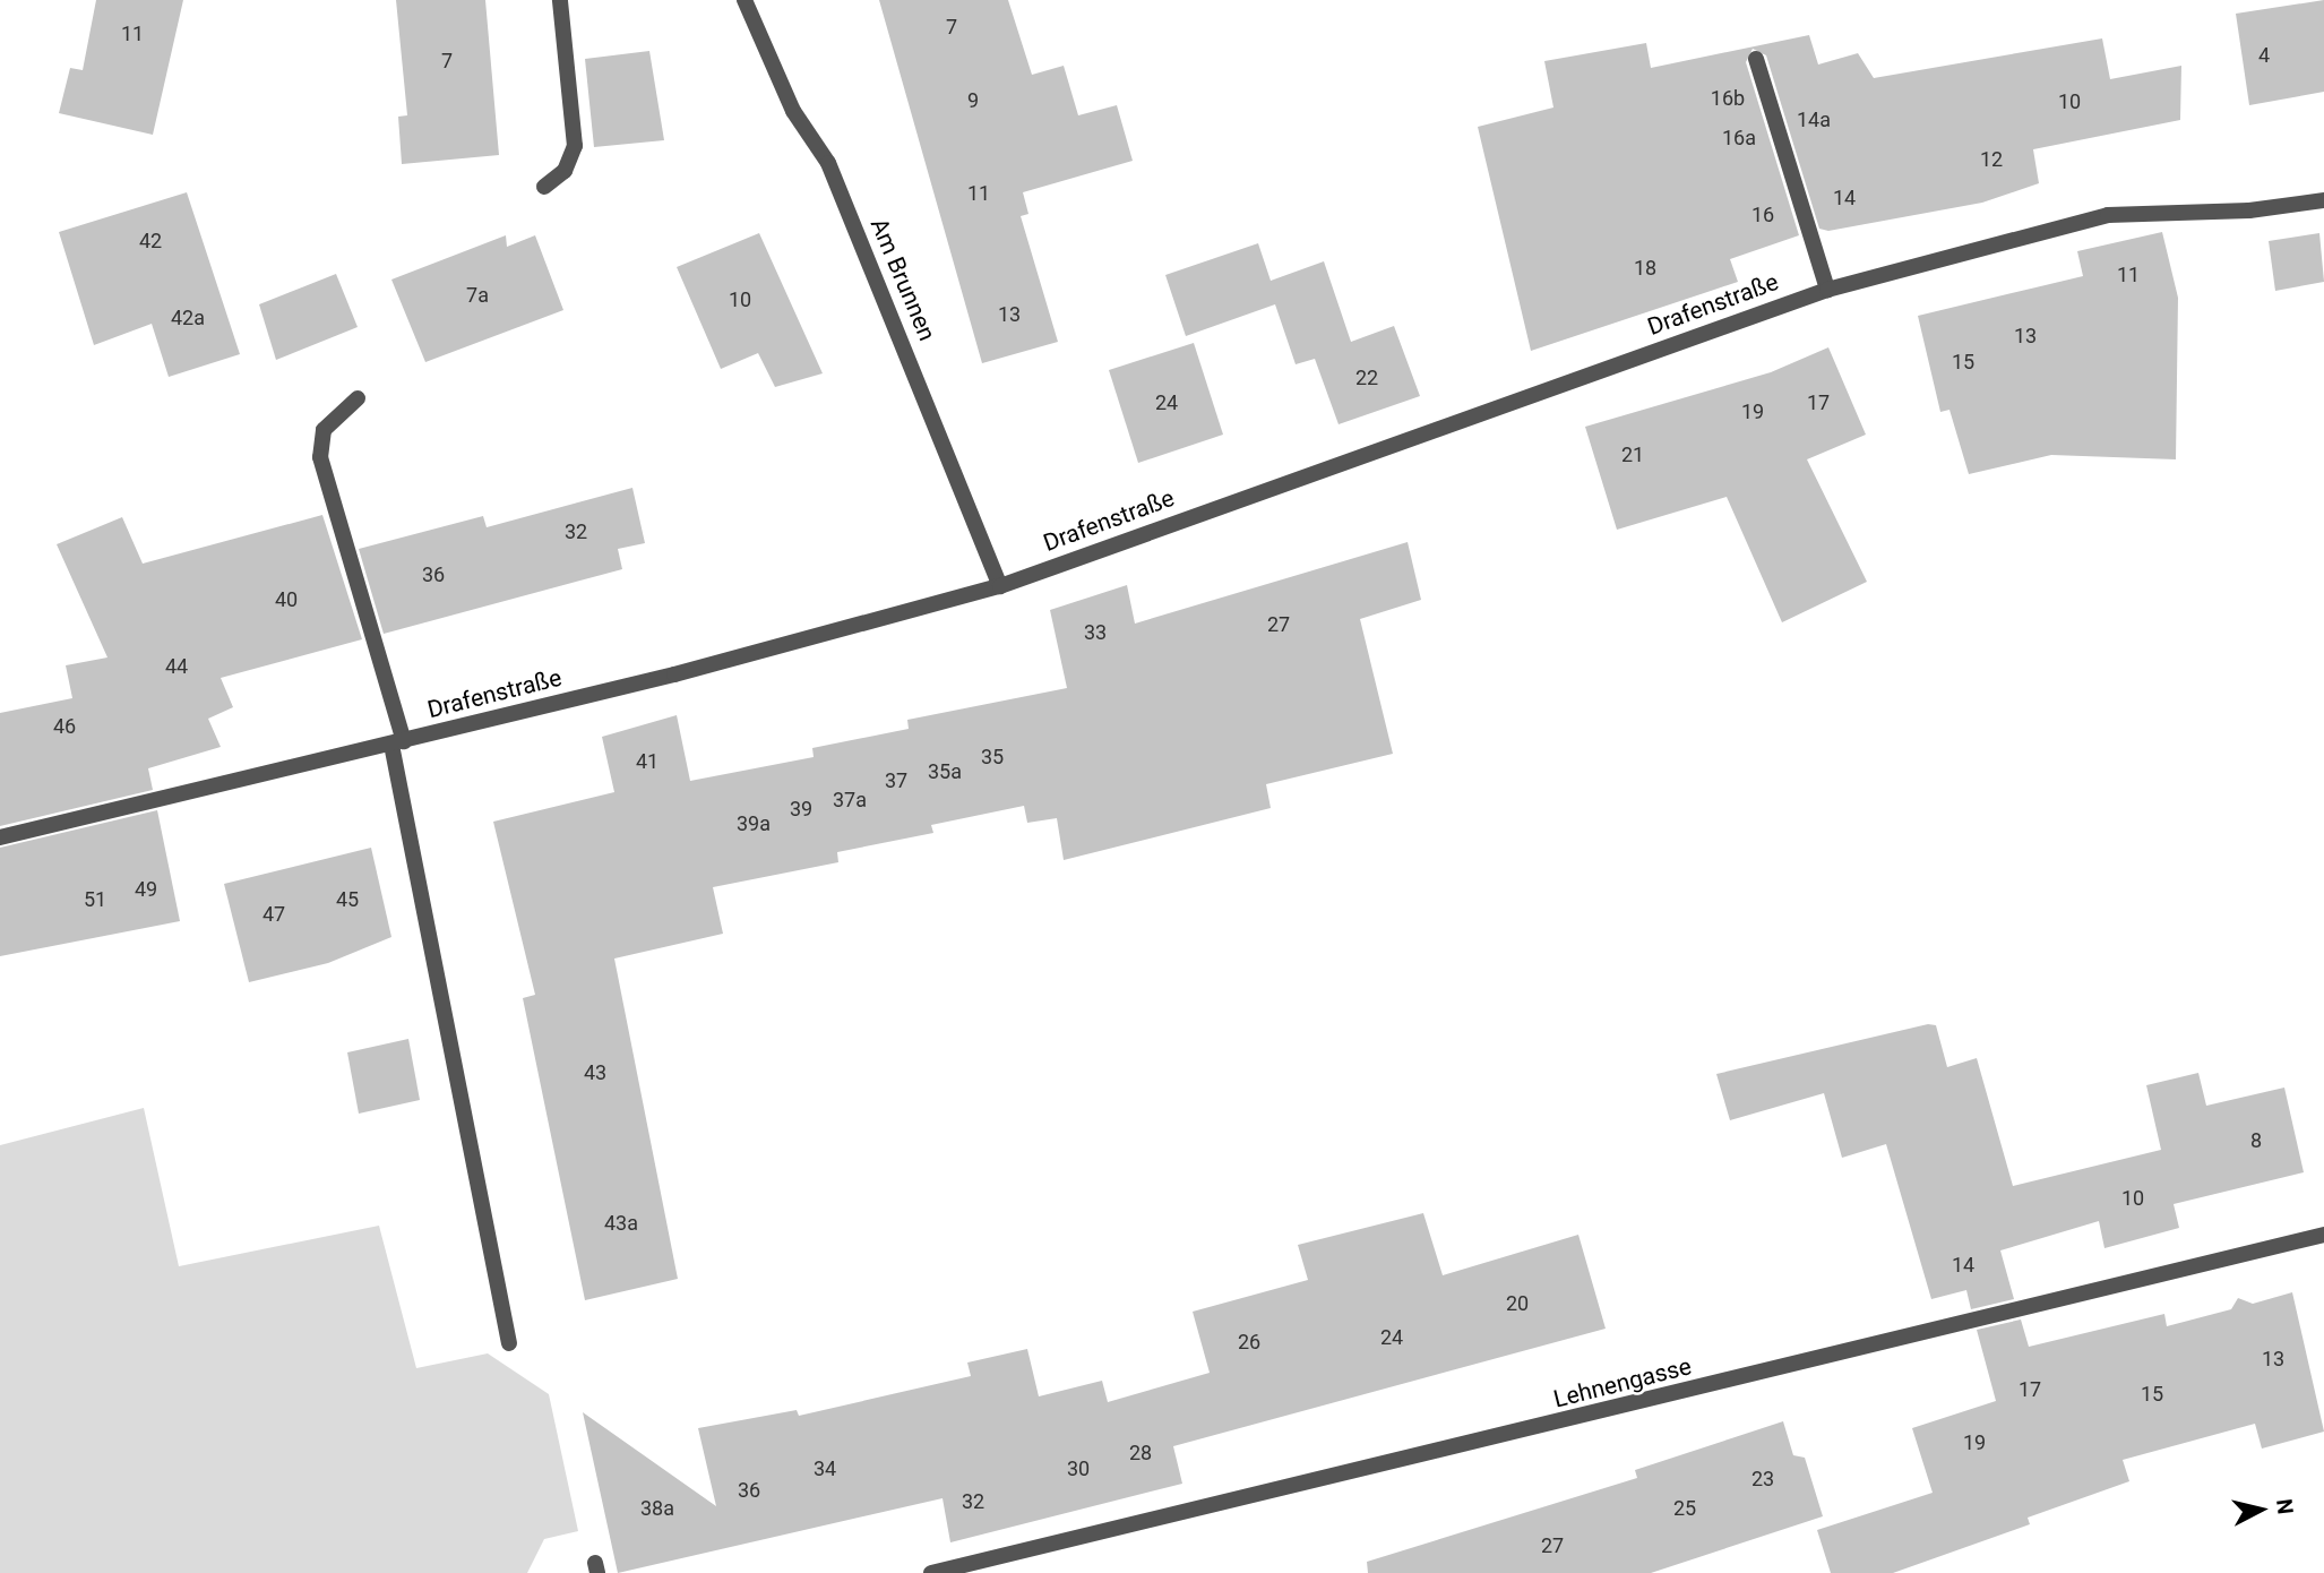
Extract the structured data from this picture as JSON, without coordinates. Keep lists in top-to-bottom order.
{
  "streets": {
    "street": ["Am Brunnen", "Drafenstraße", "Lehnengasse"]
  },
  "crossings": [
    ["Am Brunnen", "Drafenstraße"]
  ],
  "house_numbers": [
    "7",
    "11",
    "4",
    "7",
    "16b",
    "9",
    "10",
    "14a",
    "16a",
    "12",
    "11",
    "14",
    "16",
    "42",
    "18",
    "11",
    "7a",
    "10",
    "13",
    "42a",
    "13",
    "15",
    "22",
    "24",
    "17",
    "19",
    "21",
    "32",
    "36",
    "40",
    "27",
    "33",
    "44",
    "46",
    "35",
    "41",
    "35a",
    "37",
    "37a",
    "39",
    "39a",
    "49",
    "51",
    "45",
    "47",
    "43",
    "8",
    "10",
    "43a",
    "14",
    "20",
    "24",
    "26",
    "13",
    "17",
    "15",
    "19",
    "28",
    "34",
    "30",
    "23",
    "36",
    "32",
    "38a",
    "25",
    "27"
  ],
  "north": "right"
}
